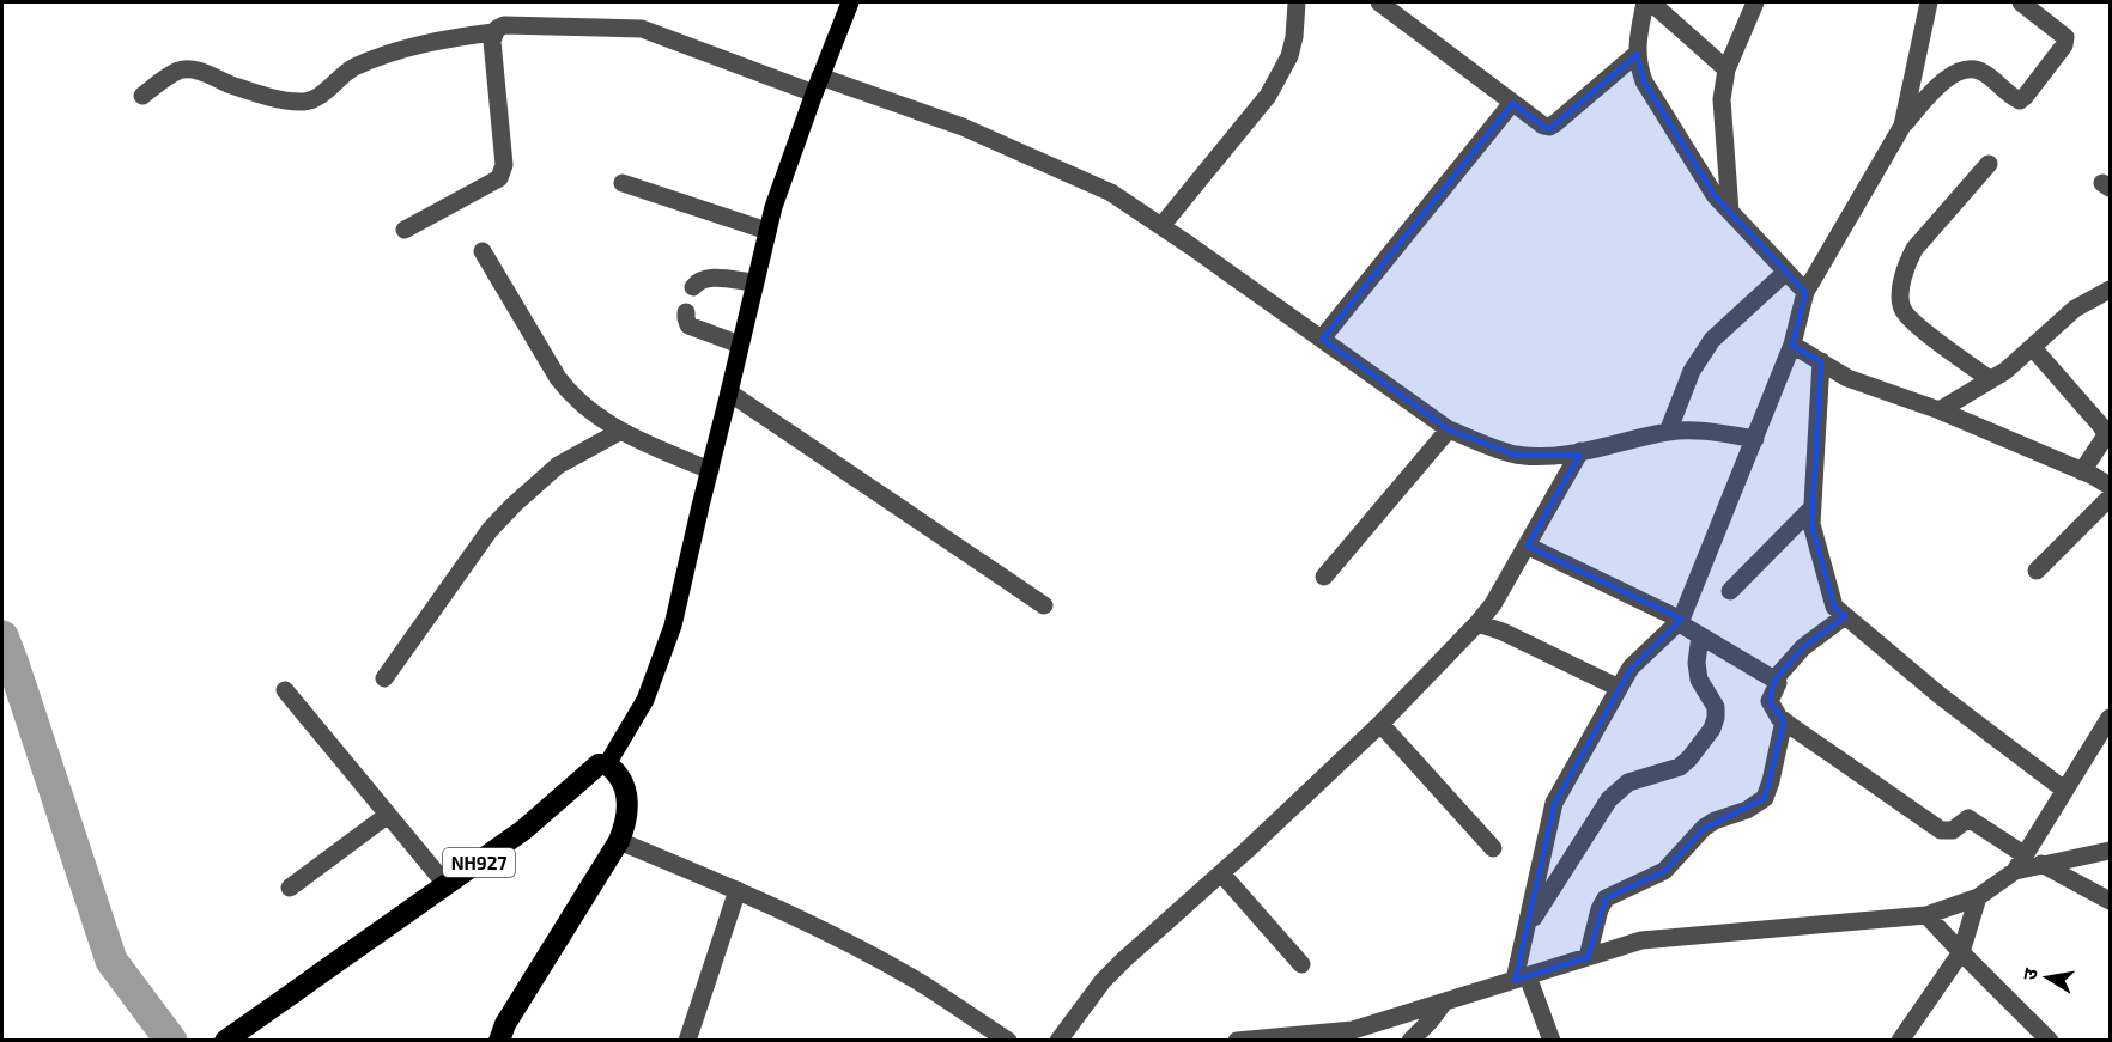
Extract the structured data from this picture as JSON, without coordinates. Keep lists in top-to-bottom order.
{
  "streets": {
    "highway": ["NH927"]
  },
  "north": "left"
}
